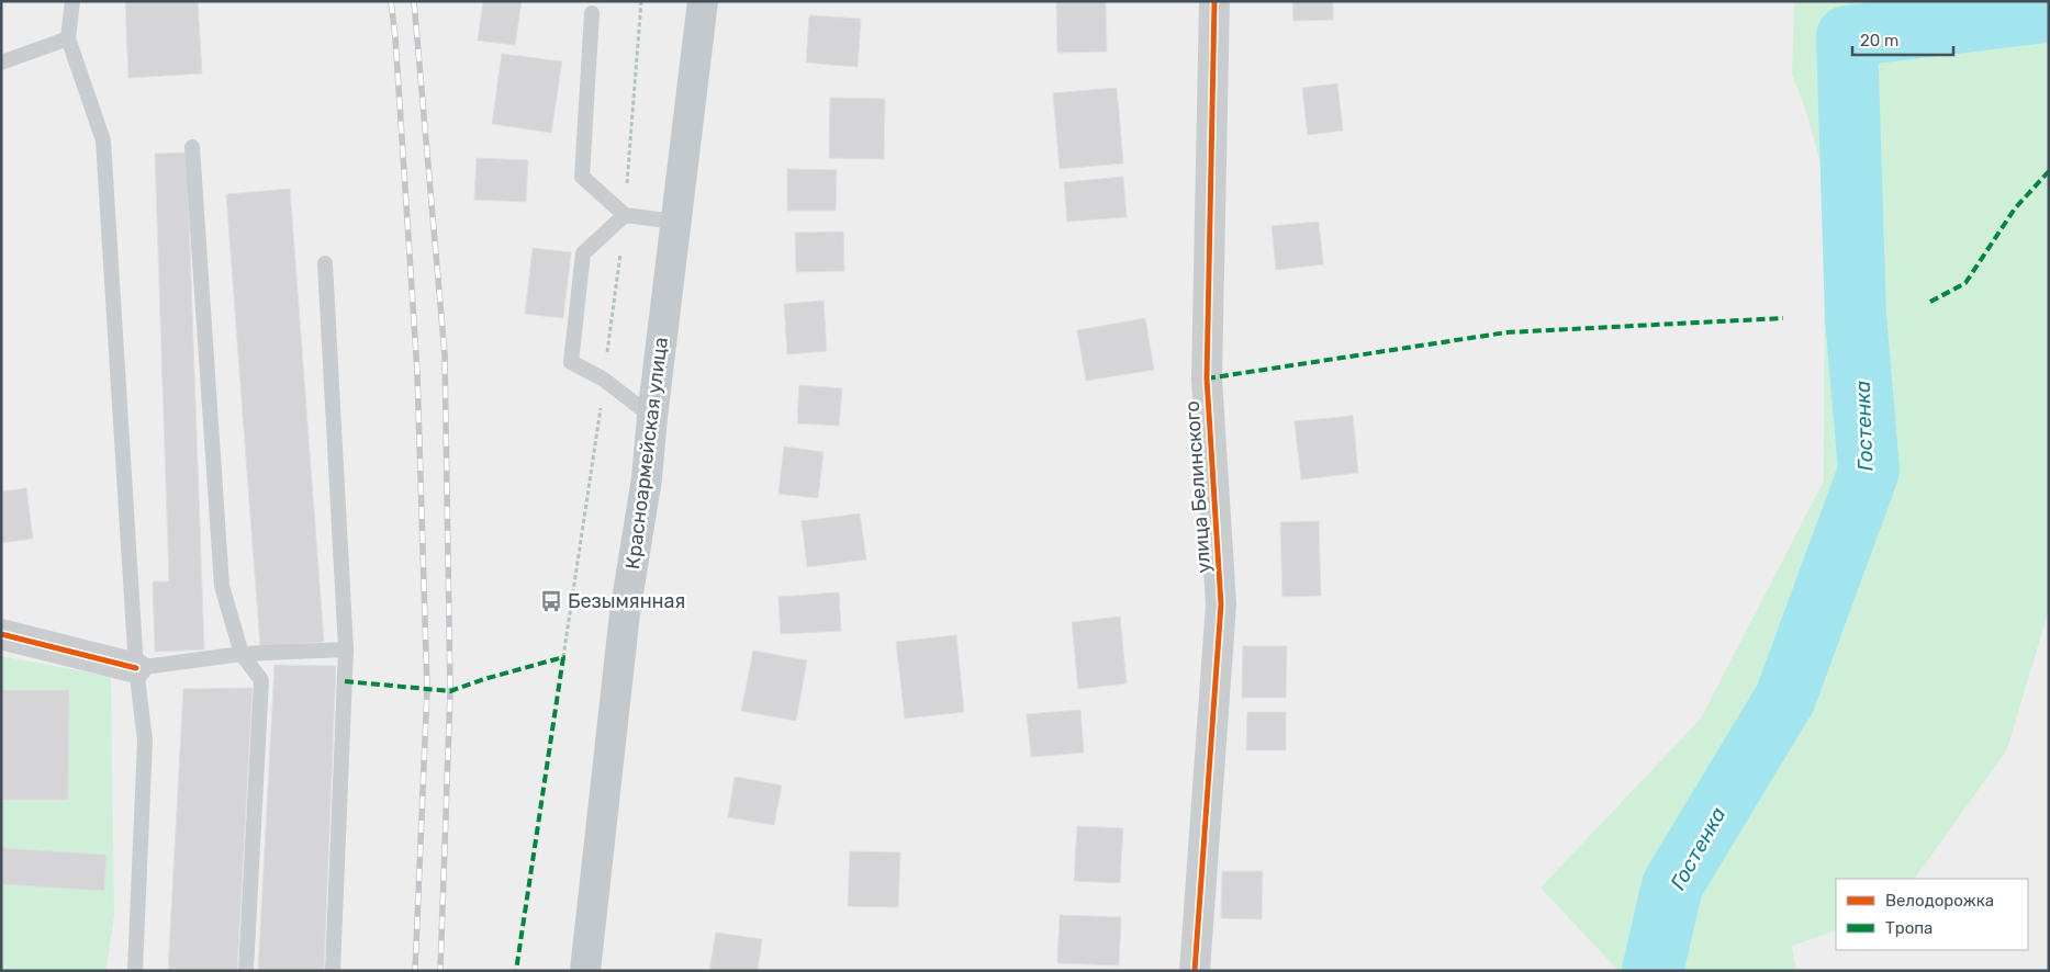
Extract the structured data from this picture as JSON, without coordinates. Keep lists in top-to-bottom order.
{
  "streets": {
    "main road": ["Красноармейская улица"],
    "street": ["улица Белинского"]
  },
  "water": ["Гостенка"],
  "places": {
    "bus stop": ["Безымянная"]
  },
  "legend": ["Велодорожка", "Тропа"],
  "scale_bar": "20 m"
}
